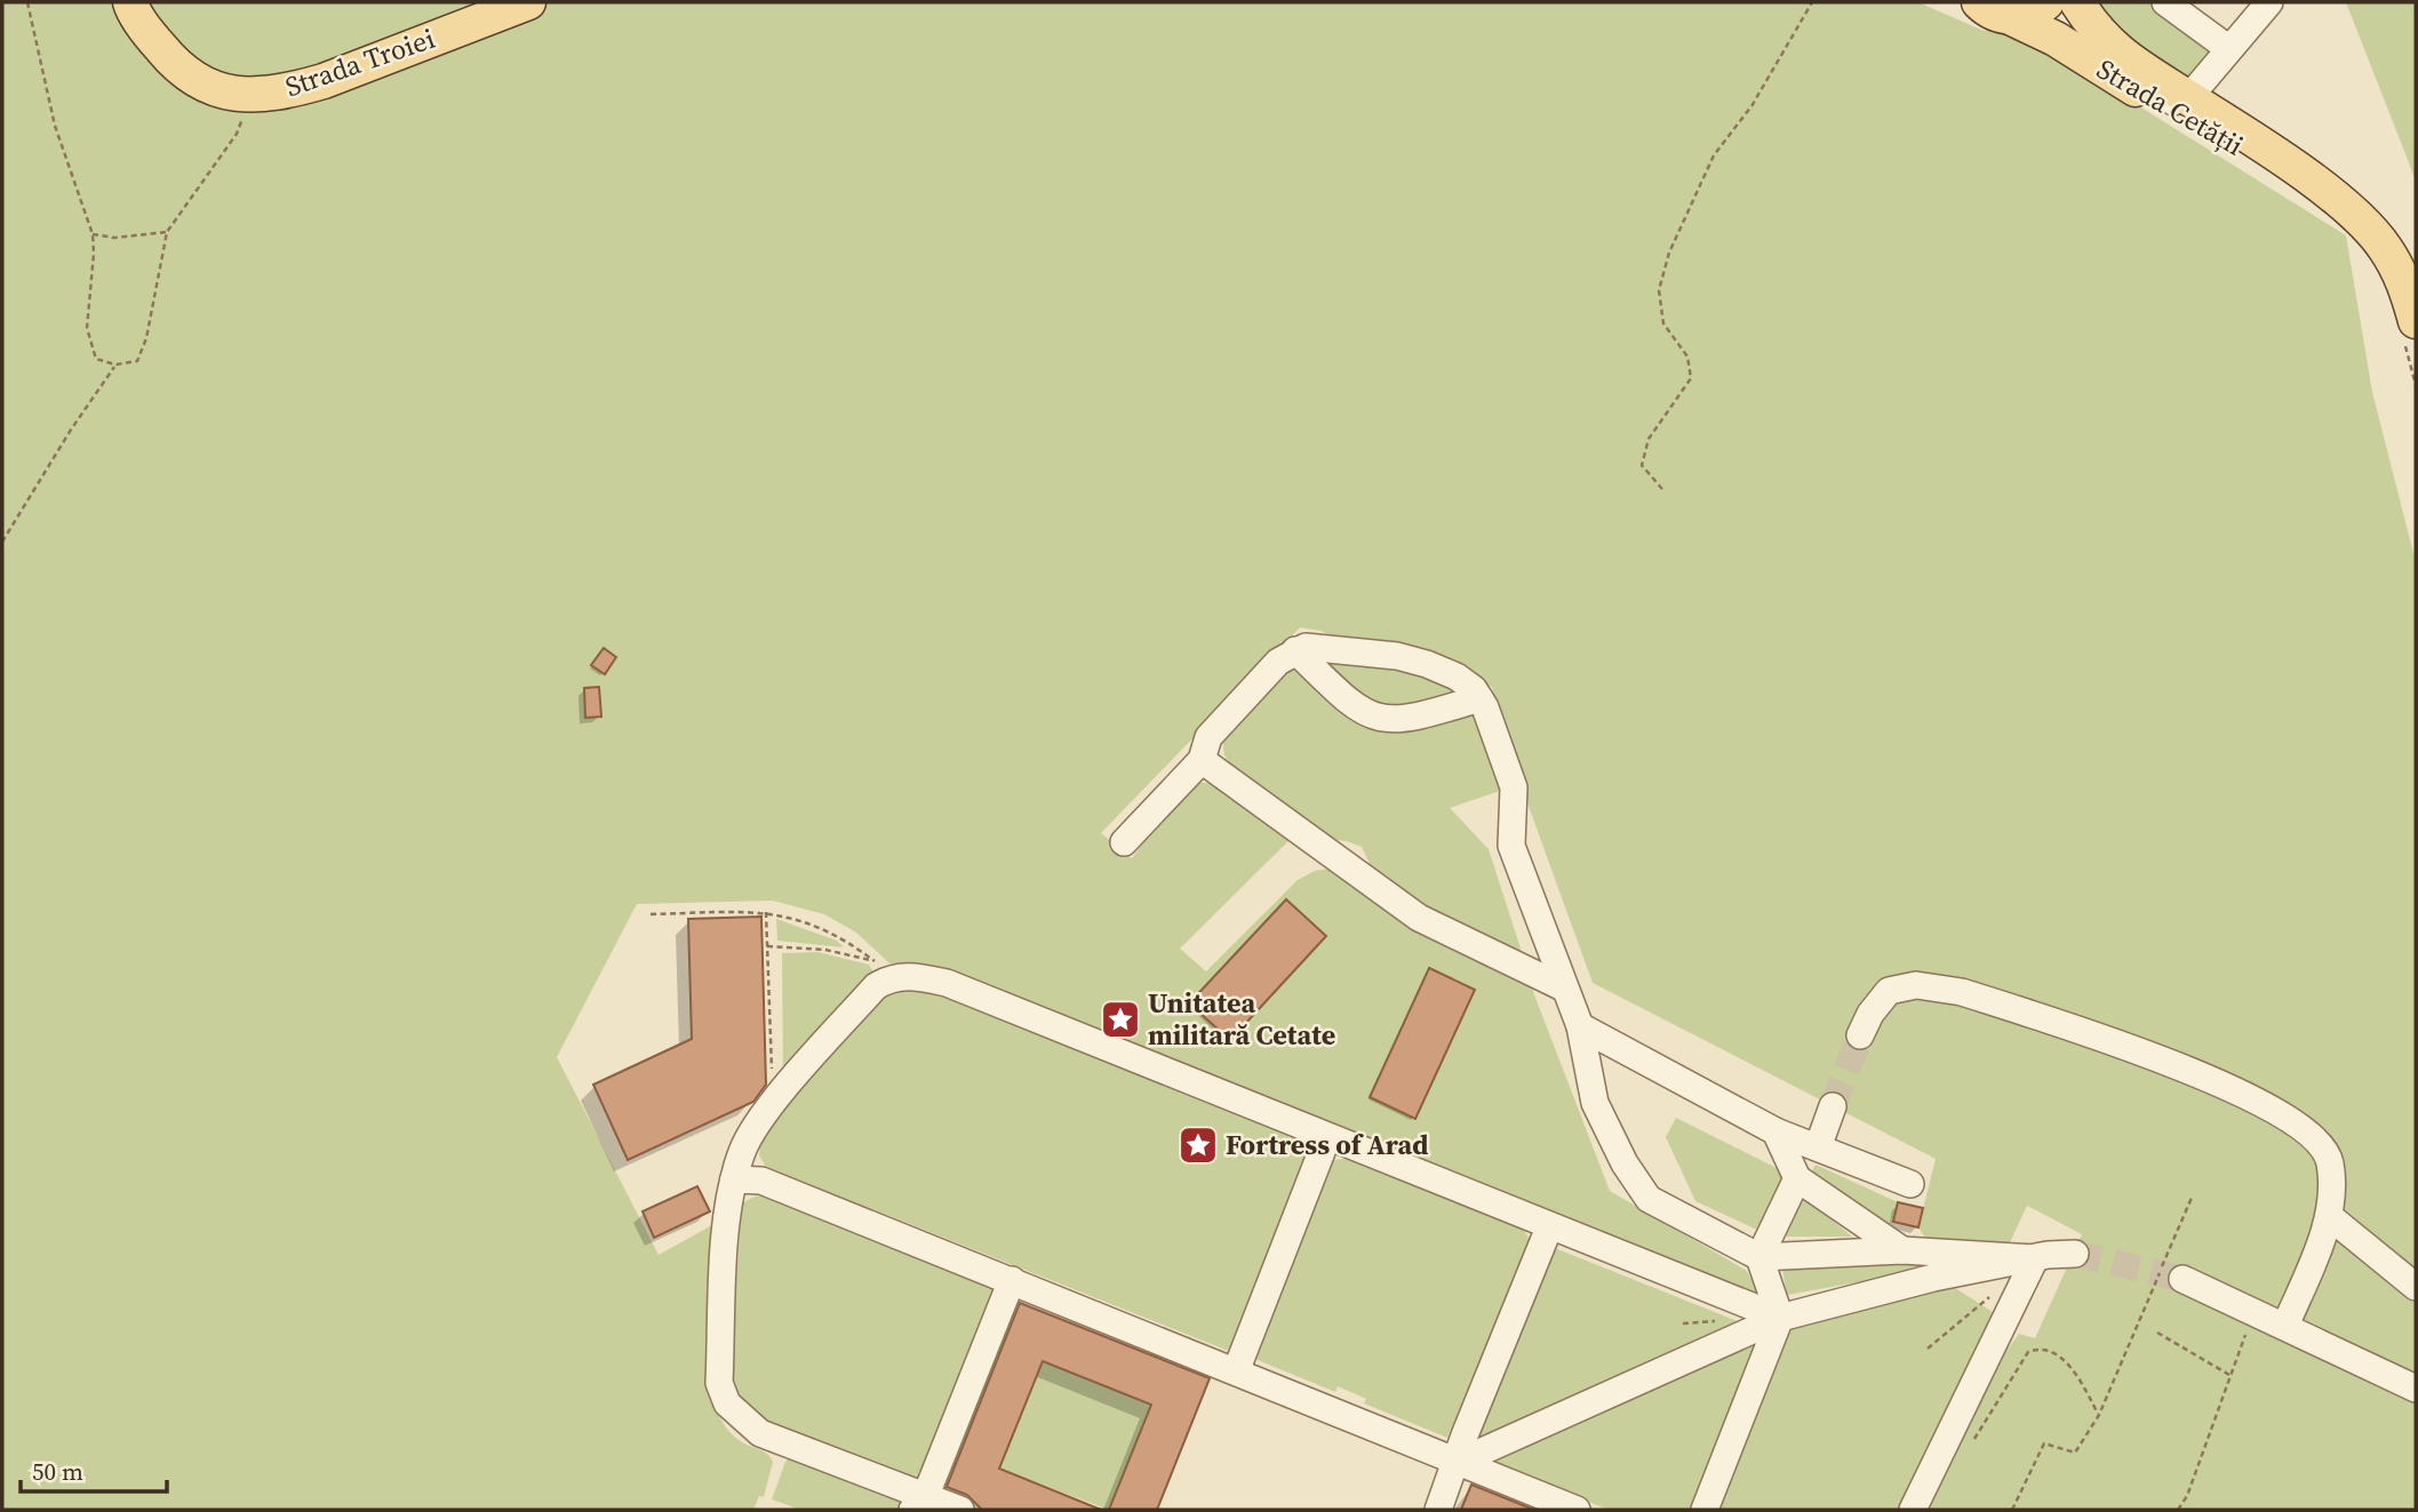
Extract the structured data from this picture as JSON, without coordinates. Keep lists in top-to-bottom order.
{
  "streets": {
    "main road": ["Strada Troiei", "Strada Cetății"]
  },
  "places": {
    "place": ["Unitatea militară Cetate", "Fortress of Arad"]
  },
  "scale_bar": "50 m"
}
